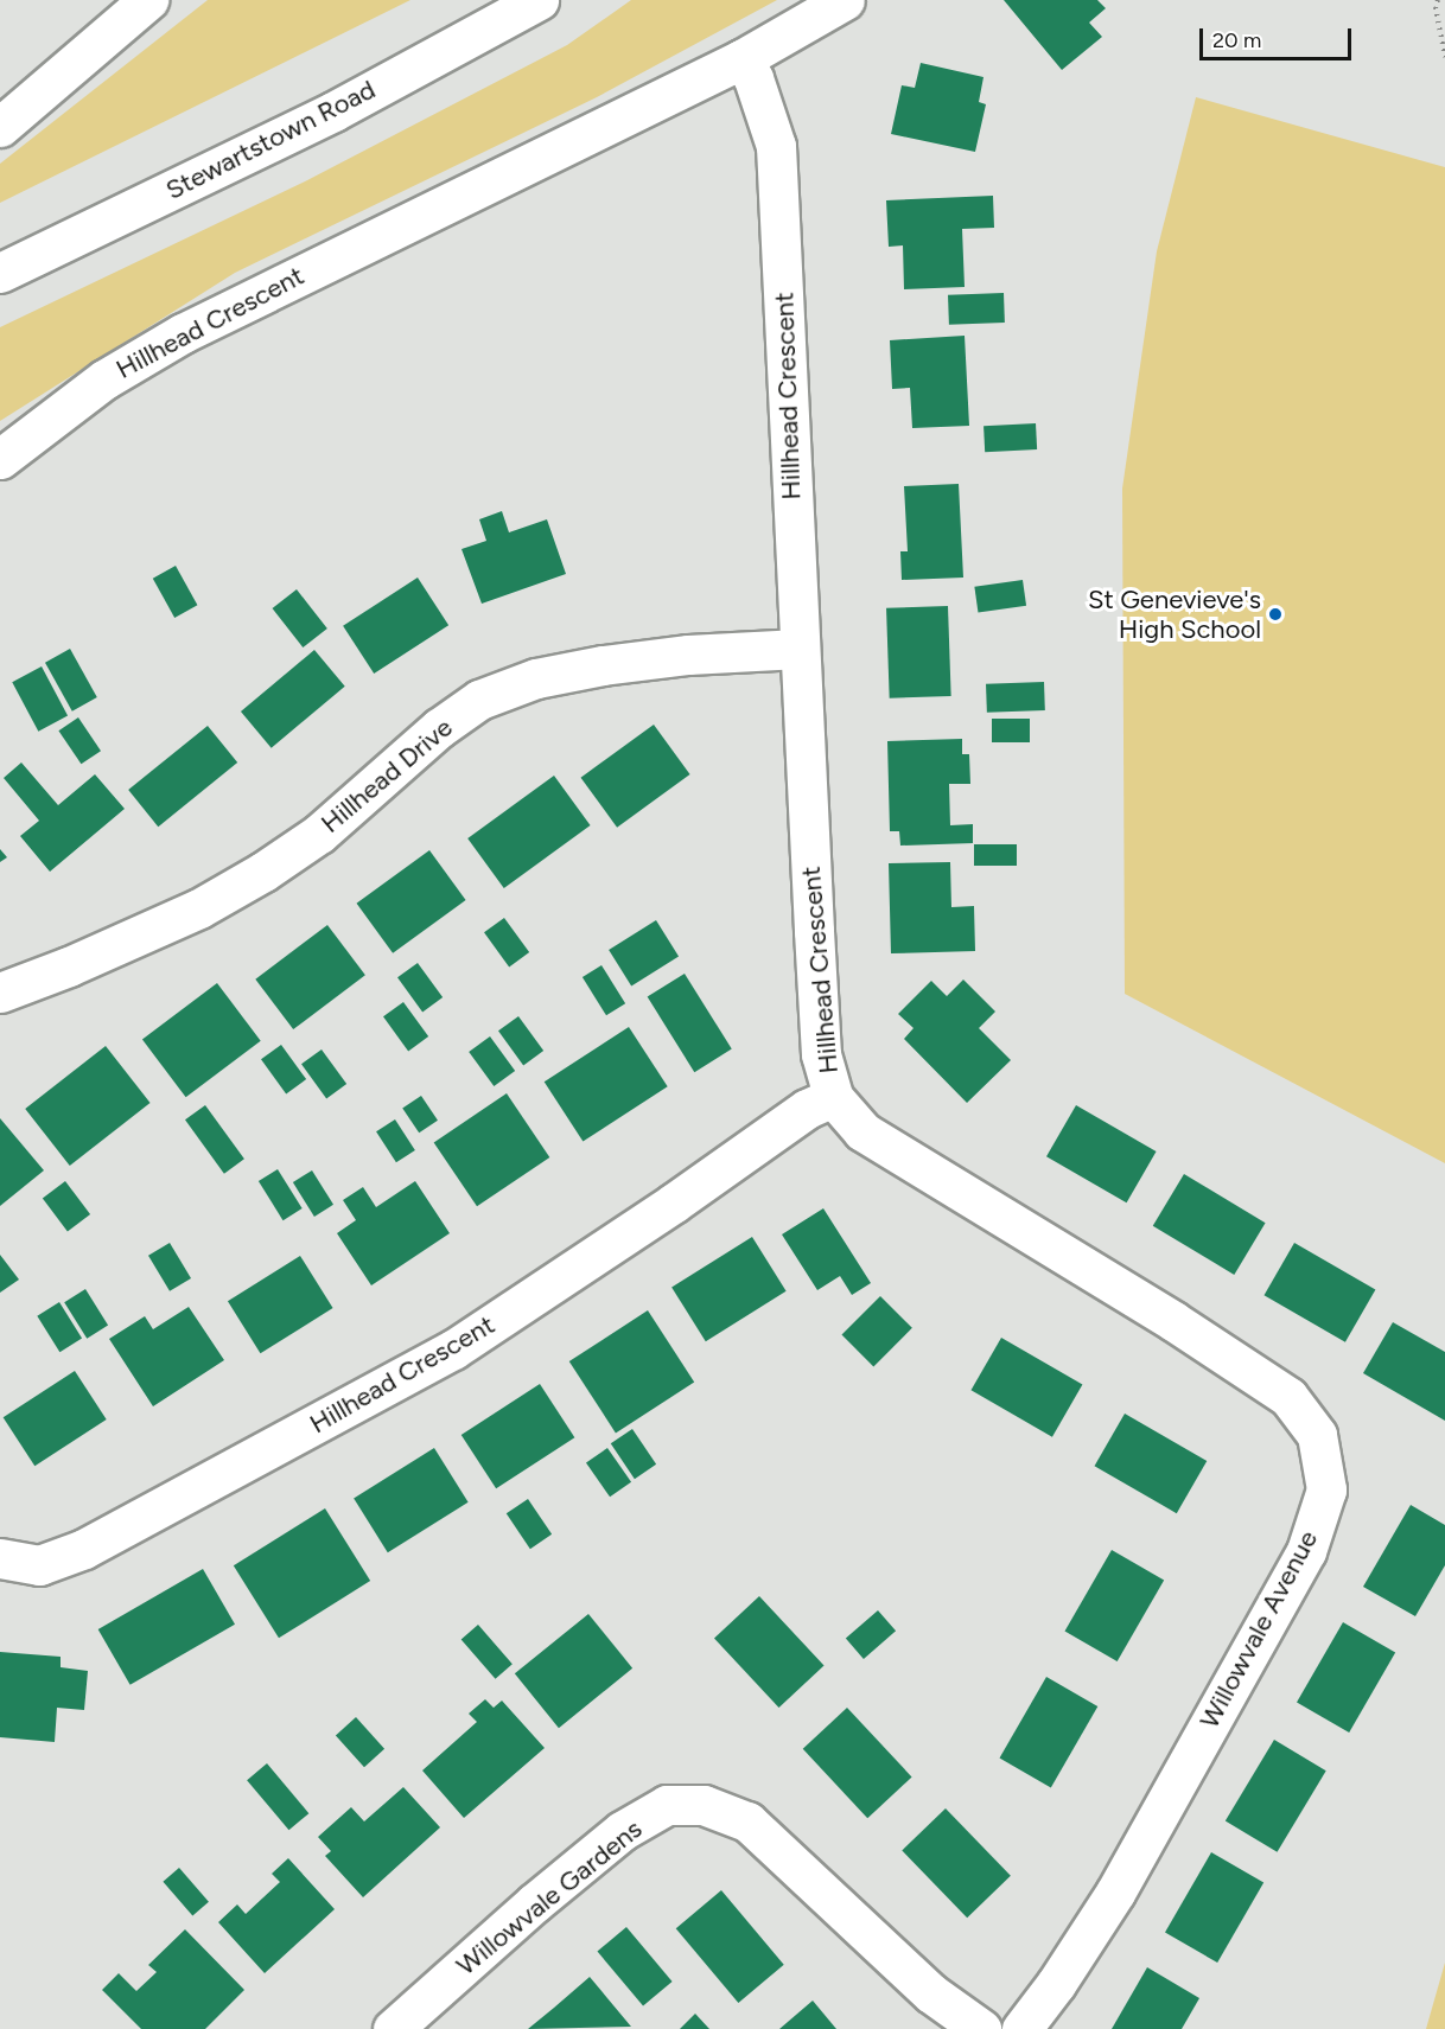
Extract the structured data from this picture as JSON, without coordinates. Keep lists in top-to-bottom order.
{
  "streets": {
    "street": [
      "Stewartstown Road",
      "Hillhead Crescent",
      "Hillhead Drive",
      "Willowvale Avenue",
      "Willowvale Gardens"
    ]
  },
  "crossings": [
    ["Hillhead Crescent", "Hillhead Drive"],
    ["Hillhead Crescent", "Willowvale Avenue"]
  ],
  "places": ["St Genevieve's High School"],
  "scale_bar": "20 m"
}
